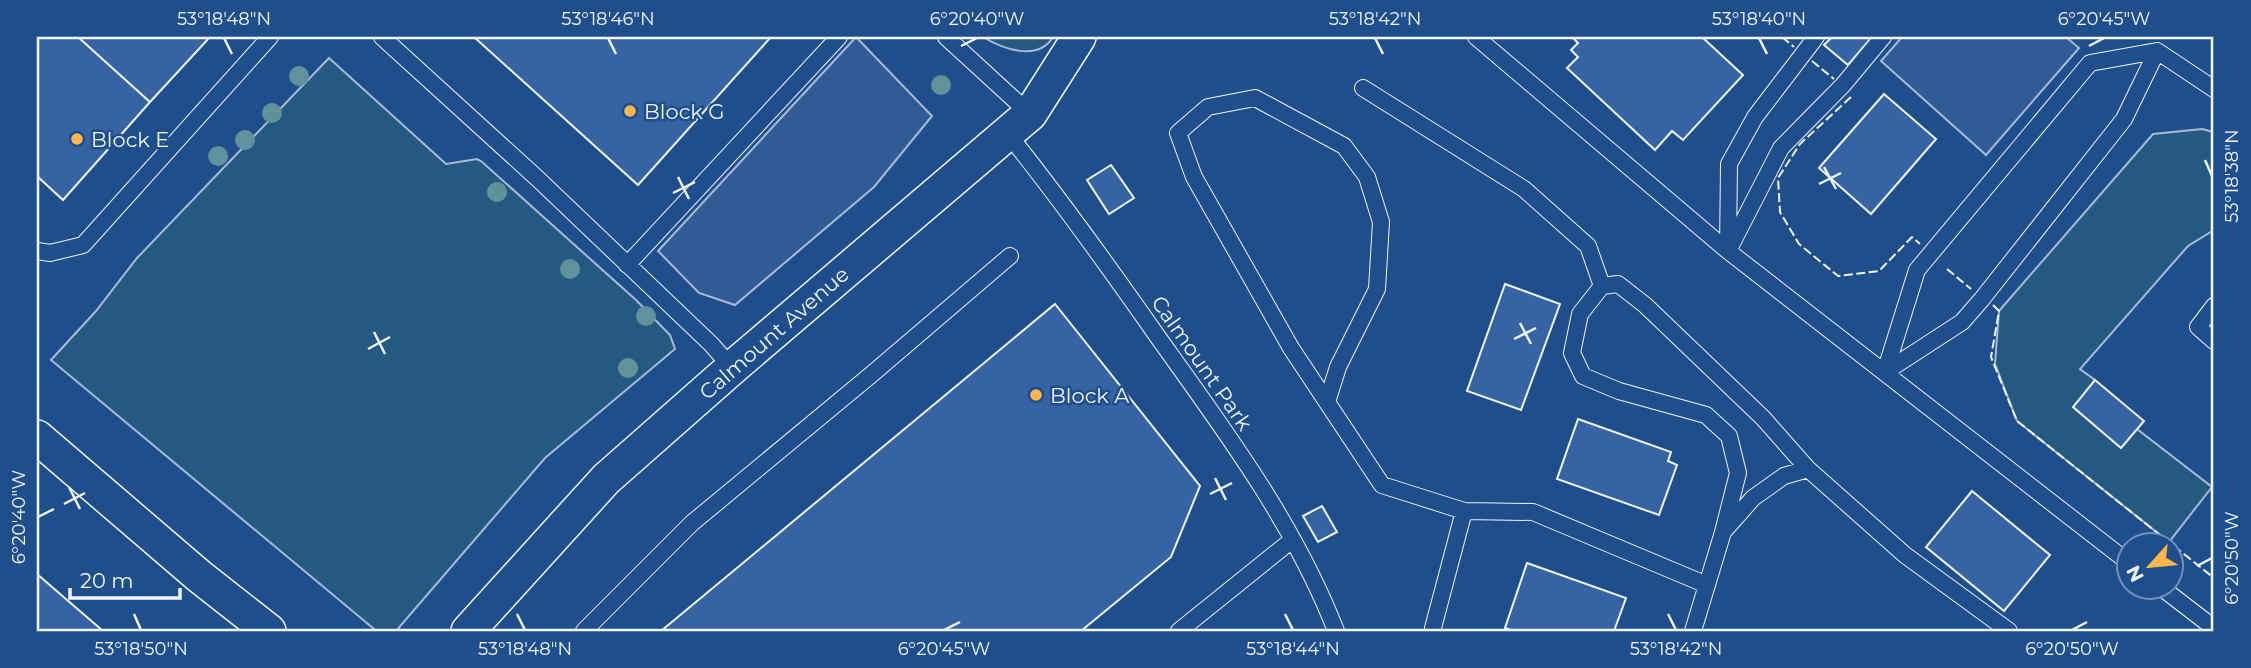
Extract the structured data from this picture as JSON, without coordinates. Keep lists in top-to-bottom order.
{
  "streets": {
    "street": ["Calmount Avenue"],
    "lane": ["Calmount Park"]
  },
  "crossings": [
    ["Calmount Avenue", "Calmount Park"]
  ],
  "places": ["Block G", "Block E", "Block A"],
  "scale_bar": "20 m",
  "north": "bottom left",
  "coordinates": [
    "53°18'48\"N",
    "53°18'46\"N",
    "6°20'40\"W",
    "53°18'42\"N",
    "53°18'40\"N",
    "6°20'45\"W",
    "53°18'38\"N",
    "6°20'50\"W",
    "53°18'50\"N",
    "53°18'44\"N"
  ]
}
